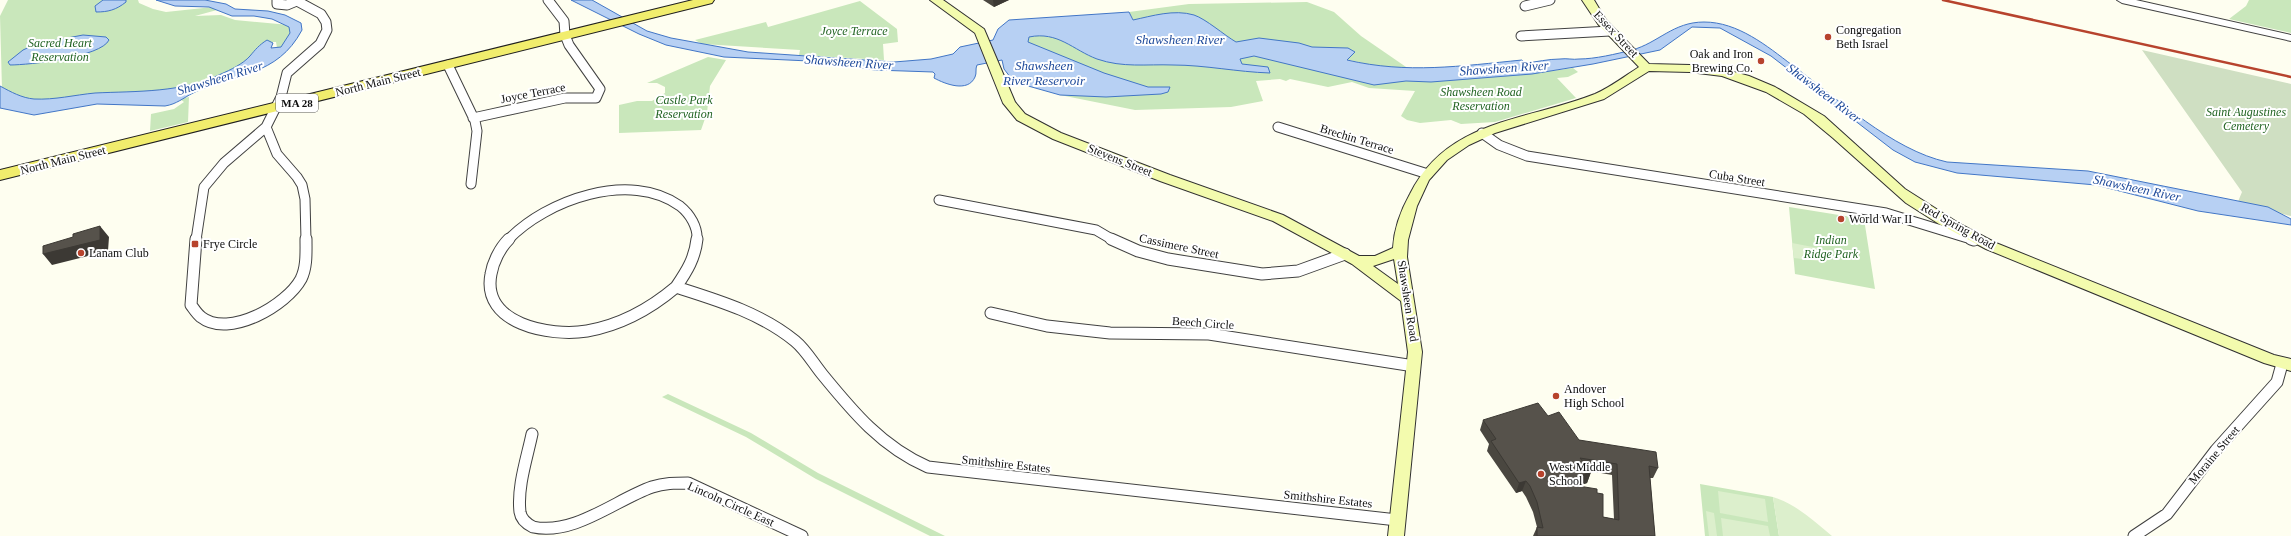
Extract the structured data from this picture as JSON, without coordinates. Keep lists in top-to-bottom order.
{
  "streets": {
    "main road": [
      "Essex Street",
      "North Main Street",
      "MA 28",
      "Stevens Street",
      "Red Spring Road",
      "Shawsheen Road"
    ],
    "street": [
      "Joyce Terrace",
      "Brechin Terrace",
      "Cuba Street",
      "Cassimere Street",
      "Beech Circle",
      "Moraine Street",
      "Smithshire Estates",
      "Lincoln Circle East"
    ]
  },
  "crossings": [
    ["Essex Street", "Red Spring Road"],
    ["Essex Street", "Shawsheen Road"],
    ["North Main Street", "Joyce Terrace"],
    ["Brechin Terrace", "Shawsheen Road"],
    ["Stevens Street", "Cassimere Street"],
    ["Stevens Street", "Shawsheen Road"],
    ["Cuba Street", "Red Spring Road"],
    ["Cuba Street", "Shawsheen Road"],
    ["Red Spring Road", "Shawsheen Road"],
    ["Red Spring Road", "Moraine Street"],
    ["Shawsheen Road", "Beech Circle"],
    ["Shawsheen Road", "Smithshire Estates"]
  ],
  "water": ["Shawsheen River", "Shawsheen River Reservoir"],
  "parks": [
    "Joyce Terrace",
    "Sacred Heart Reservation",
    "Shawsheen Road Reservation",
    "Castle Park Reservation",
    "Saint Augustines Cemetery",
    "Indian Ridge Park"
  ],
  "places": {
    "other": [
      "Congregation Beth Israel",
      "Oak and Iron Brewing Co.",
      "World War II",
      "Lanam Club",
      "Andover High School",
      "West Middle School"
    ],
    "transit": ["Frye Circle"]
  }
}
